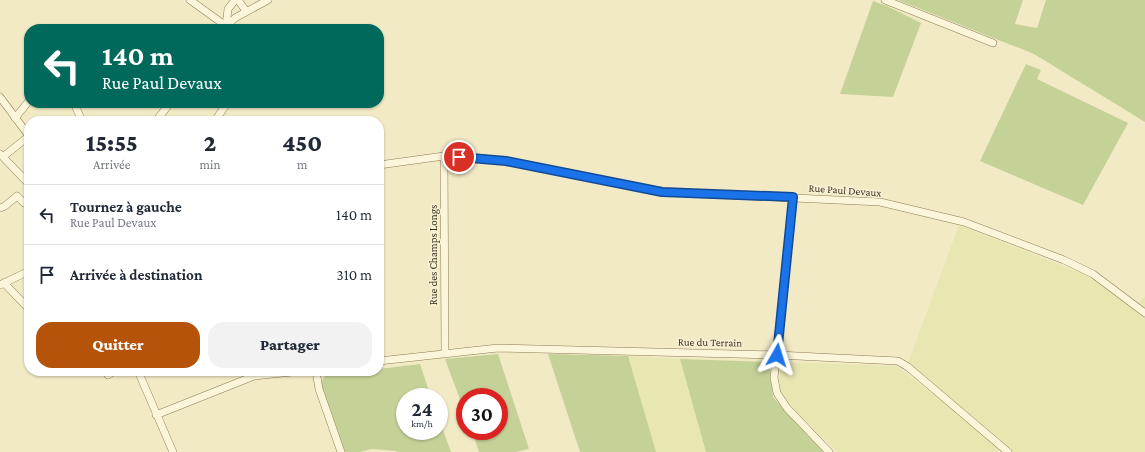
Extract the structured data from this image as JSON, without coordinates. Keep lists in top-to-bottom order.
{
  "streets": {
    "street": ["Rue Paul Devaux", "Rue des Champs Longs", "Rue du Terrain"]
  },
  "crossings": [
    ["Rue Paul Devaux", "Rue des Champs Longs"],
    ["Rue des Champs Longs", "Rue du Terrain"]
  ],
  "page": {
    "turn": ["140 m", "Rue Paul Devaux"],
    "eta": [
      "15:55",
      "Arrivée",
      "2",
      "min",
      "450",
      "m"
    ],
    "list": [
      {
        "name": "Tournez à gauche",
        "note": "Rue Paul Devaux",
        "value": "140 m"
      },
      {
        "name": "Arrivée à destination",
        "value": "310 m"
      }
    ],
    "buttons": ["Quitter", "Partager"],
    "speed": "24 km/h",
    "limit": "30"
  }
}
